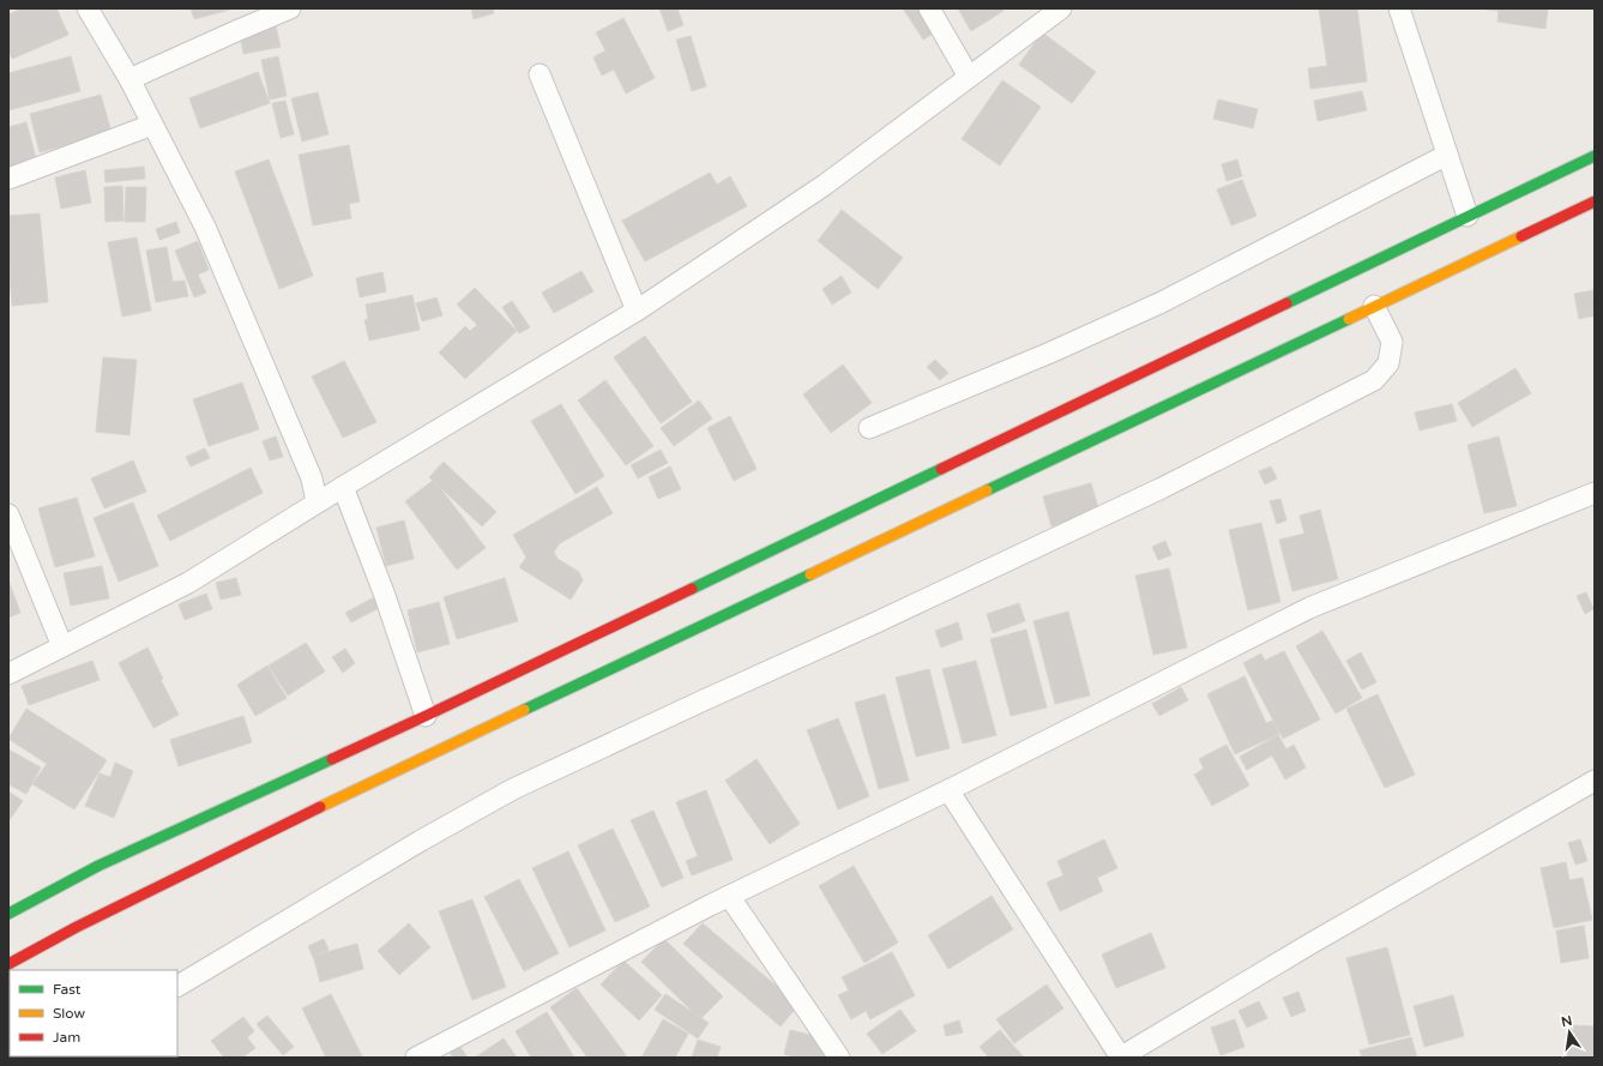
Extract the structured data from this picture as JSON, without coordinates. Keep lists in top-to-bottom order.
{
  "legend": ["Fast", "Slow", "Jam"],
  "north": "top"
}
